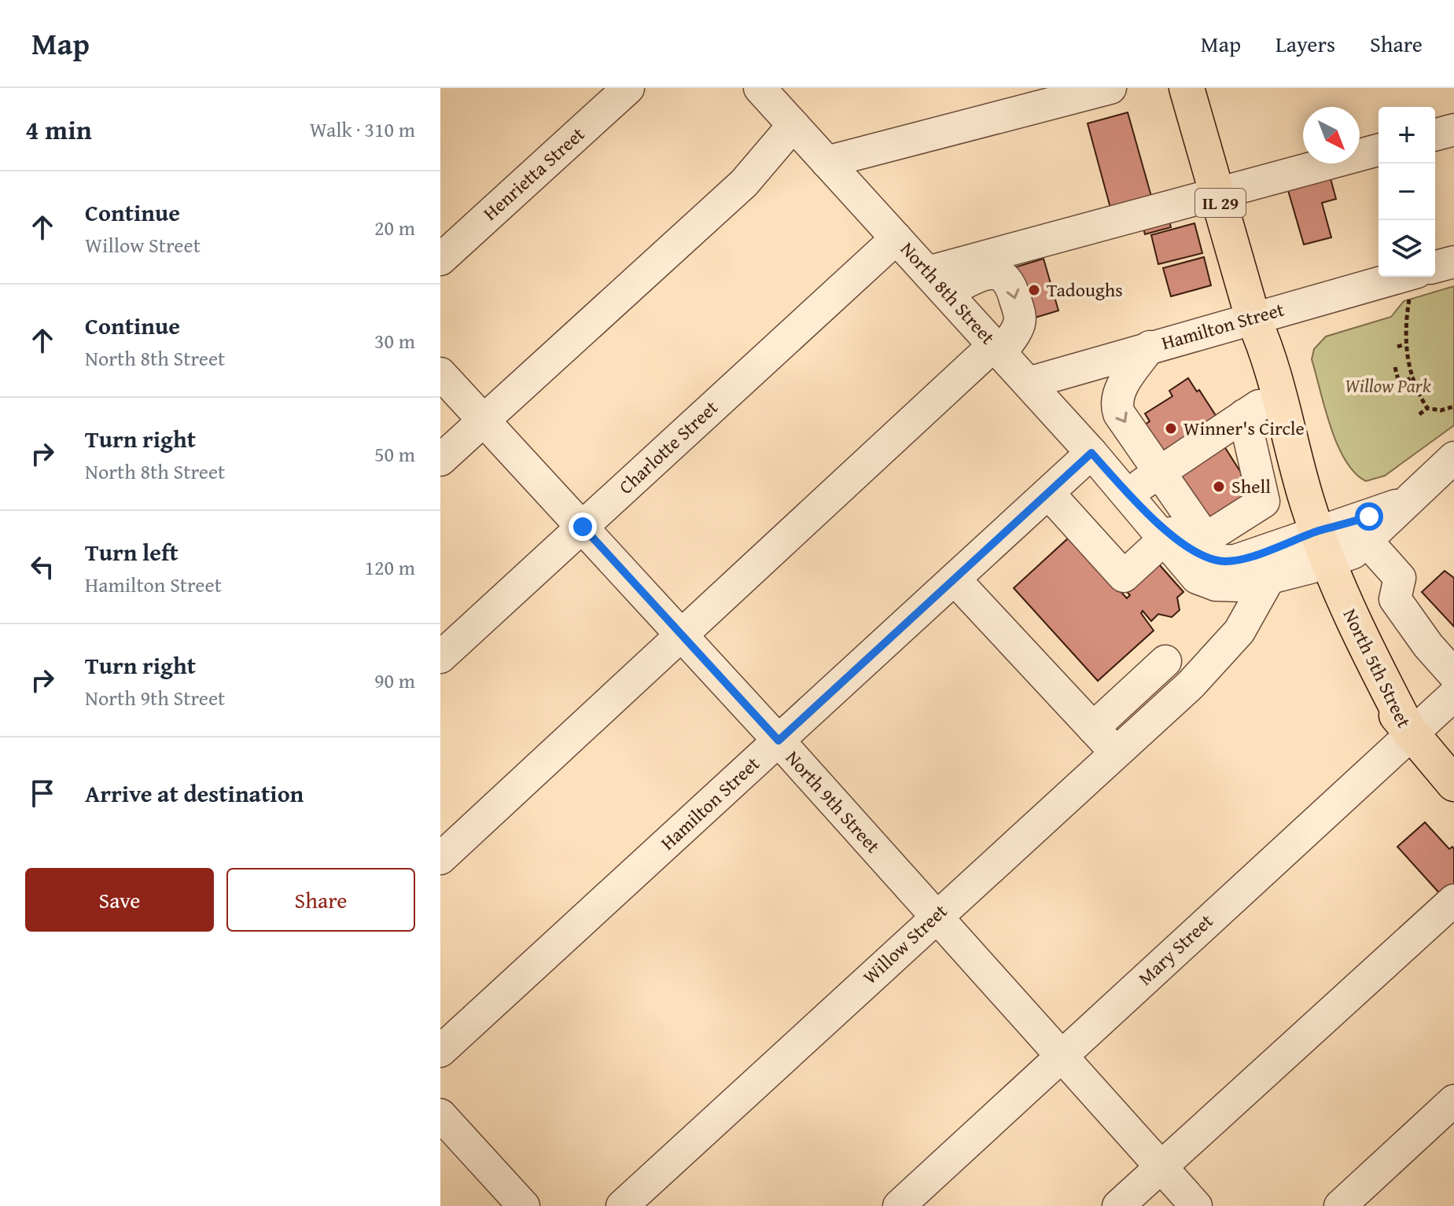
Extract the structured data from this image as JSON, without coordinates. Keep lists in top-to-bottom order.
{
  "streets": {
    "main road": ["IL 29", "North 5th Street"],
    "street": [
      "Henrietta Street",
      "North 8th Street",
      "Hamilton Street",
      "Charlotte Street",
      "North 9th Street",
      "Willow Street",
      "Mary Street"
    ]
  },
  "crossings": [
    ["IL 29", "North 5th Street"],
    ["IL 29", "Mary Street"],
    ["North 8th Street", "Hamilton Street"],
    ["North 8th Street", "Charlotte Street"],
    ["North 8th Street", "North 5th Street"],
    ["North 8th Street", "Willow Street"],
    ["Hamilton Street", "North 5th Street"],
    ["Hamilton Street", "North 9th Street"],
    ["Charlotte Street", "North 9th Street"],
    ["North 5th Street", "Mary Street"],
    ["North 9th Street", "Willow Street"],
    ["North 9th Street", "Mary Street"]
  ],
  "parks": ["Willow Park"],
  "places": ["Tadoughs", "Winner's Circle", "Shell"],
  "north": "bottom right",
  "page": {
    "header": "Map",
    "nav": ["Map", "Layers", "Share"],
    "heading": ["4 min", "Walk · 310 m"],
    "map_buttons": ["+", "−"],
    "list": [
      ["Continue", "Willow Street", "20 m"],
      ["Continue", "North 8th Street", "30 m"],
      ["Turn right", "North 8th Street", "50 m"],
      ["Turn left", "Hamilton Street", "120 m"],
      ["Turn right", "North 9th Street", "90 m"],
      "Arrive at destination"
    ],
    "buttons": ["Save", "Share"]
  }
}
